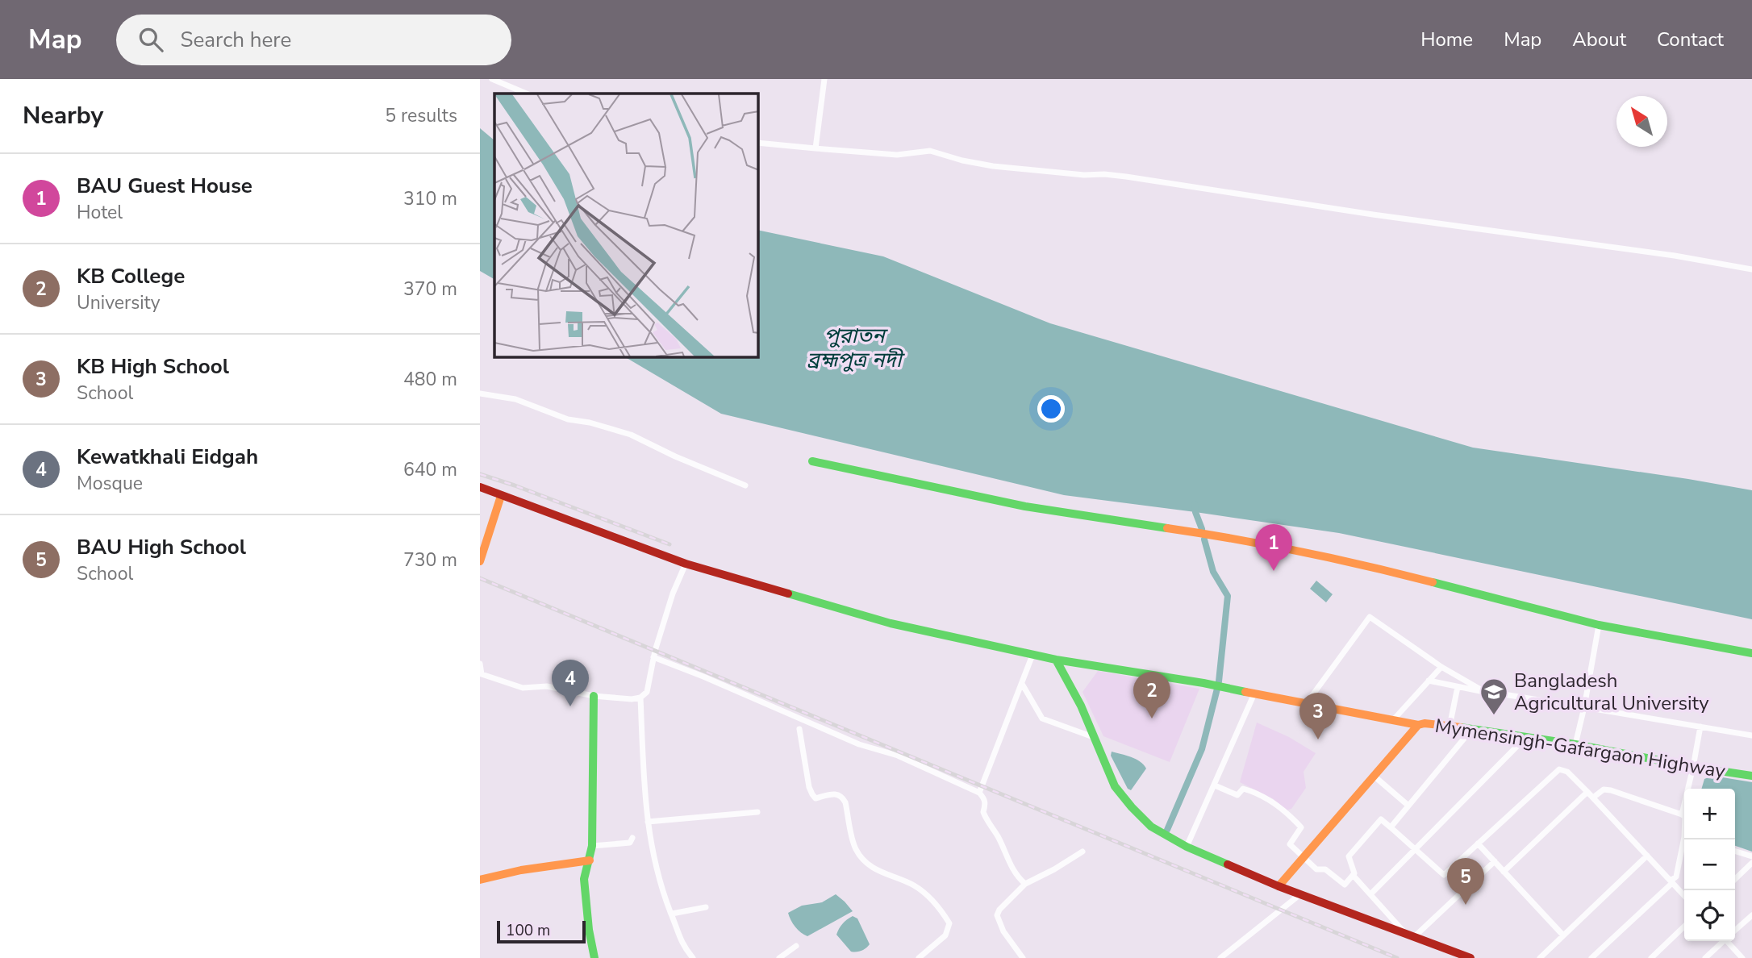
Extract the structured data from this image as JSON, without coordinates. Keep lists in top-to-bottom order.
{
  "streets": {
    "street": ["Mymensingh-Gafargaon Highway"]
  },
  "water": ["পুরাতন ব্রহ্মপুত্র নদী"],
  "places": {
    "school or university": ["Bangladesh Agricultural University"]
  },
  "scale_bar": "100 m",
  "north": "top left",
  "page": {
    "header": "Map",
    "search": "Search here",
    "nav": [
      "Home",
      "Map",
      "About",
      "Contact"
    ],
    "heading": ["Nearby", "5 results"],
    "list": [
      {
        "mark": "1",
        "name": "BAU Guest House",
        "note": "Hotel",
        "value": "310 m"
      },
      {
        "mark": "2",
        "name": "KB College",
        "note": "University",
        "value": "370 m"
      },
      {
        "mark": "3",
        "name": "KB High School",
        "note": "School",
        "value": "480 m"
      },
      {
        "mark": "4",
        "name": "Kewatkhali Eidgah",
        "note": "Mosque",
        "value": "640 m"
      },
      {
        "mark": "5",
        "name": "BAU High School",
        "note": "School",
        "value": "730 m"
      }
    ],
    "pins": [
      "1",
      "4",
      "2",
      "3",
      "5"
    ],
    "map_buttons": ["+", "−"],
    "scale": "100 m"
  }
}
